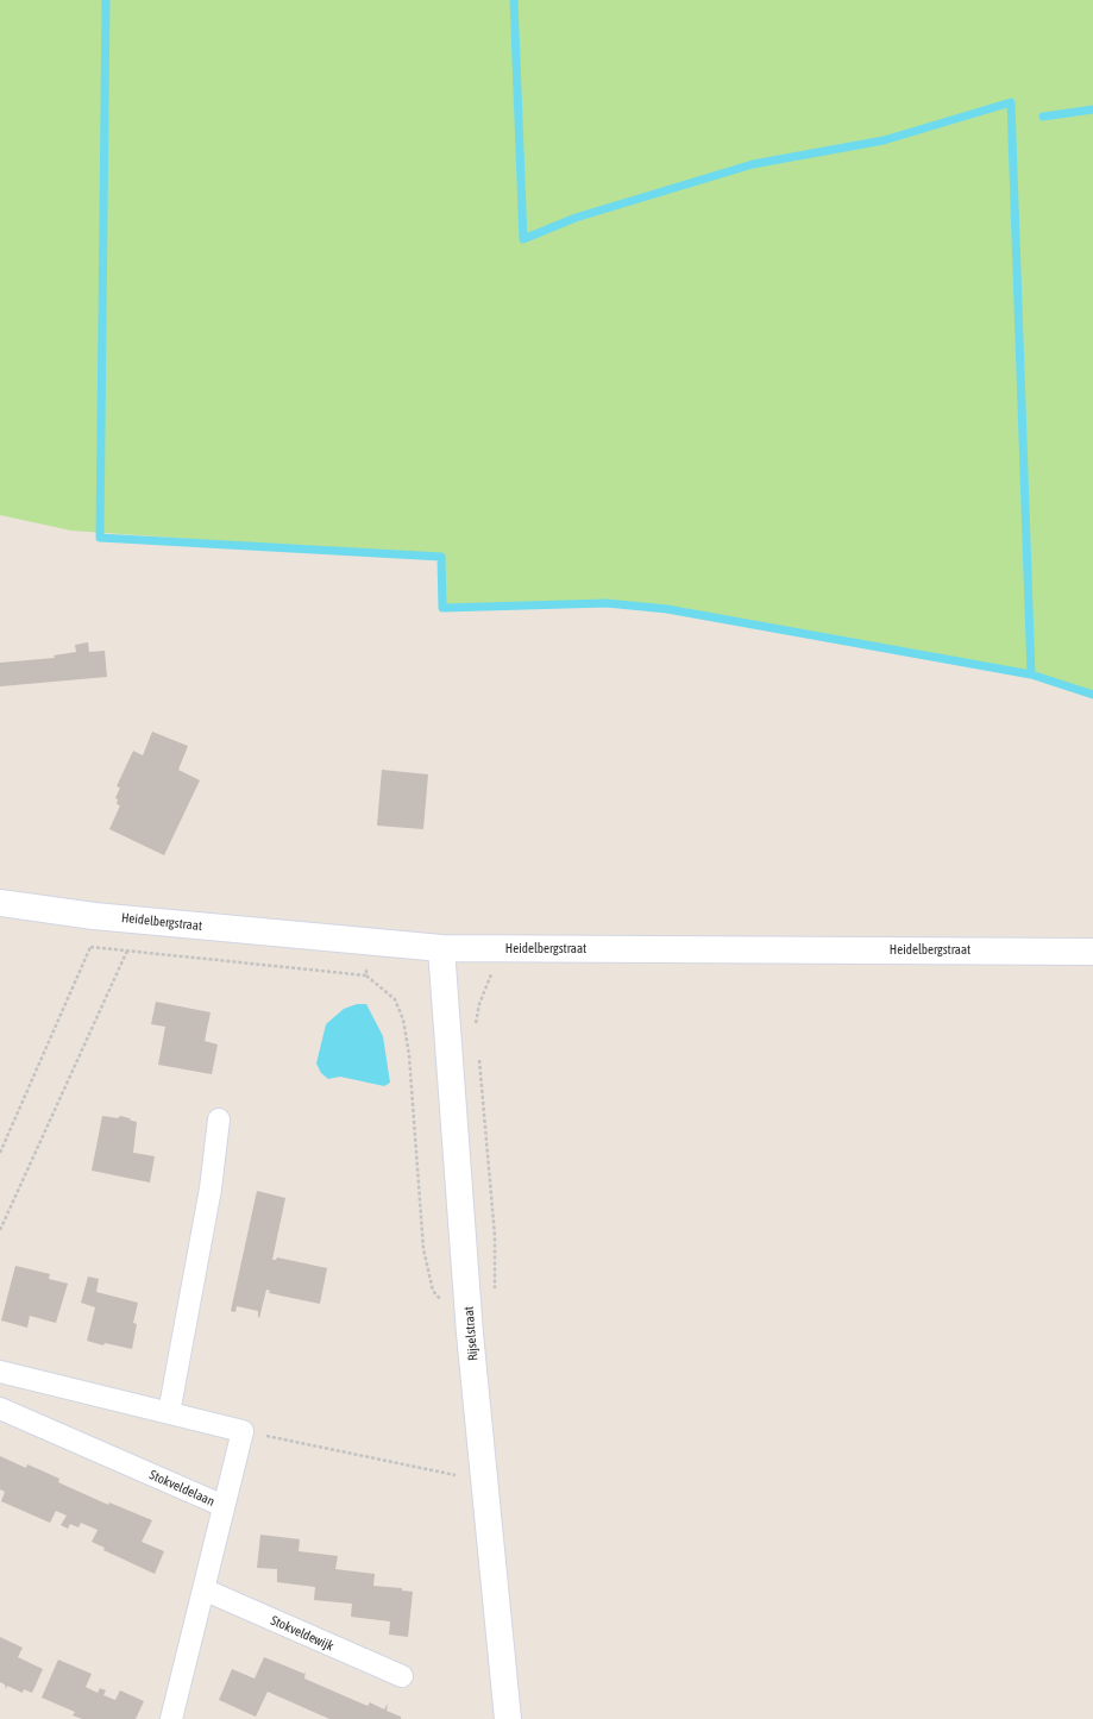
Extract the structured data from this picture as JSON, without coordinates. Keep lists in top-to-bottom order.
{
  "streets": {
    "main road": ["Heidelbergstraat", "Rijselstraat"],
    "street": ["Stokveldelaan", "Stokveldewijk"]
  },
  "crossings": [
    ["Heidelbergstraat", "Rijselstraat"]
  ]
}
